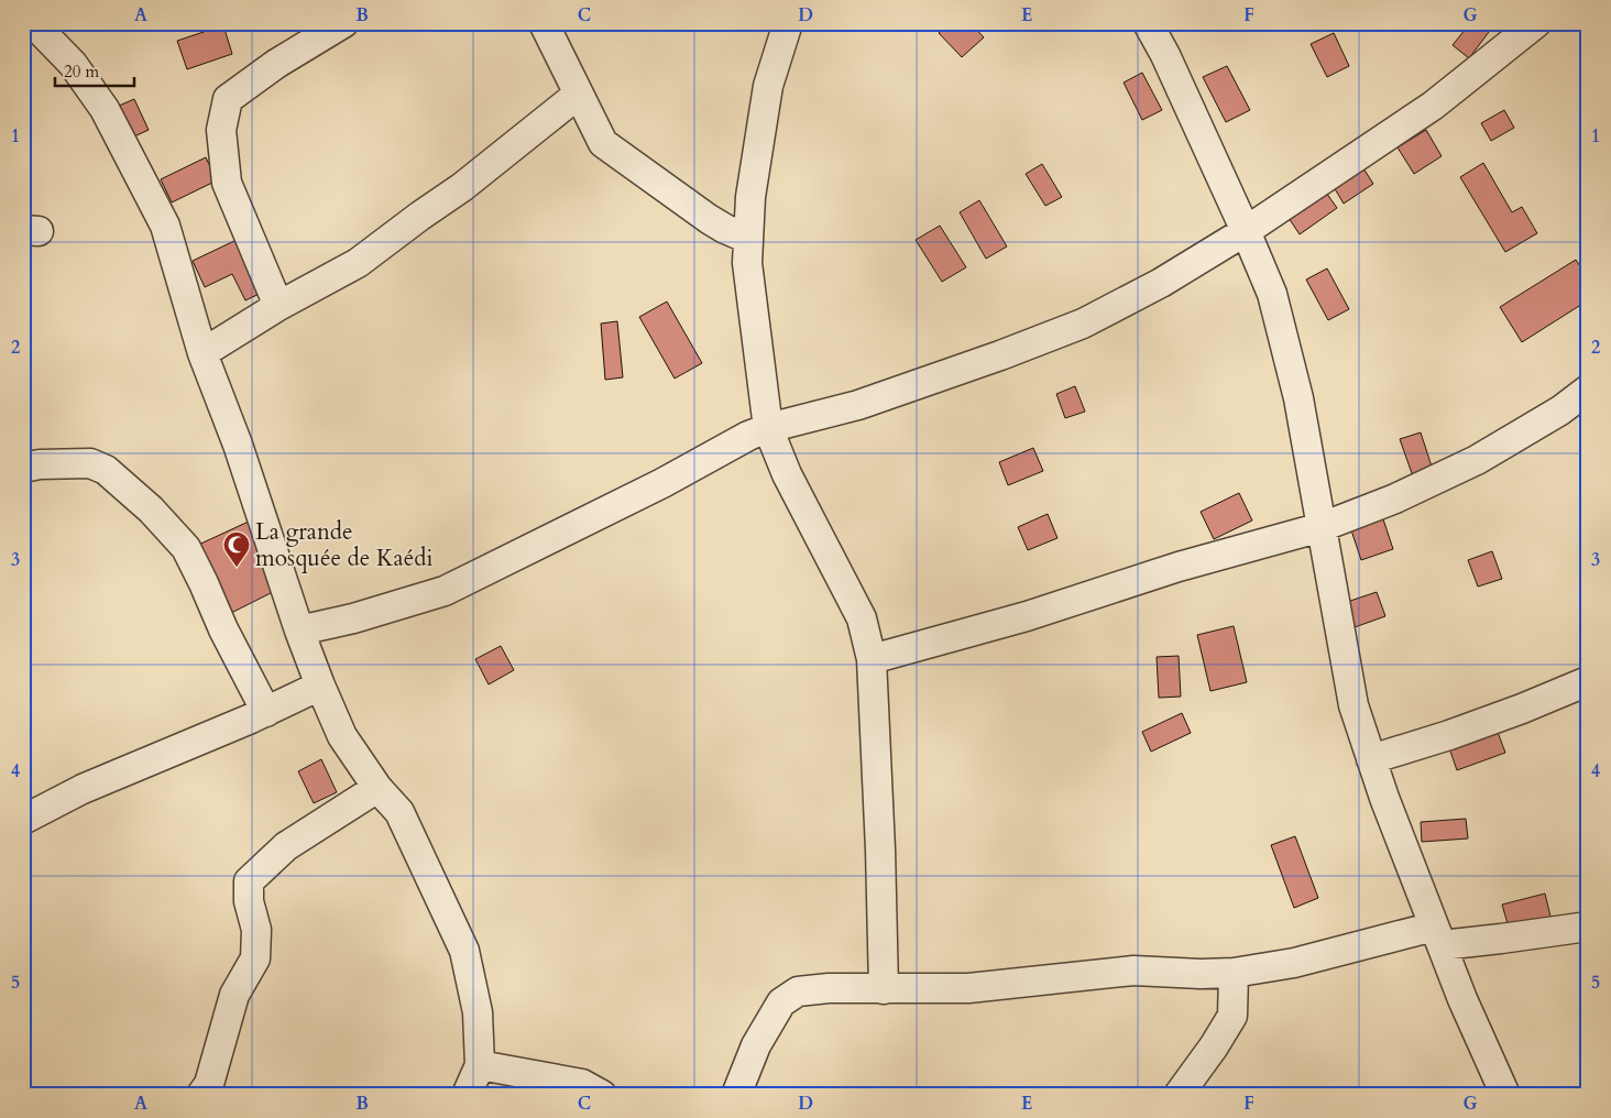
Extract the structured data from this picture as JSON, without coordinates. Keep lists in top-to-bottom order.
{
  "places": {
    "mosque": ["La grande mosquée de Kaédi"]
  },
  "scale_bar": "20 m",
  "grid": {
    "columns": [
      "A",
      "B",
      "C",
      "D",
      "E",
      "F",
      "G"
    ],
    "rows": [
      "1",
      "2",
      "3",
      "4",
      "5"
    ]
  }
}
